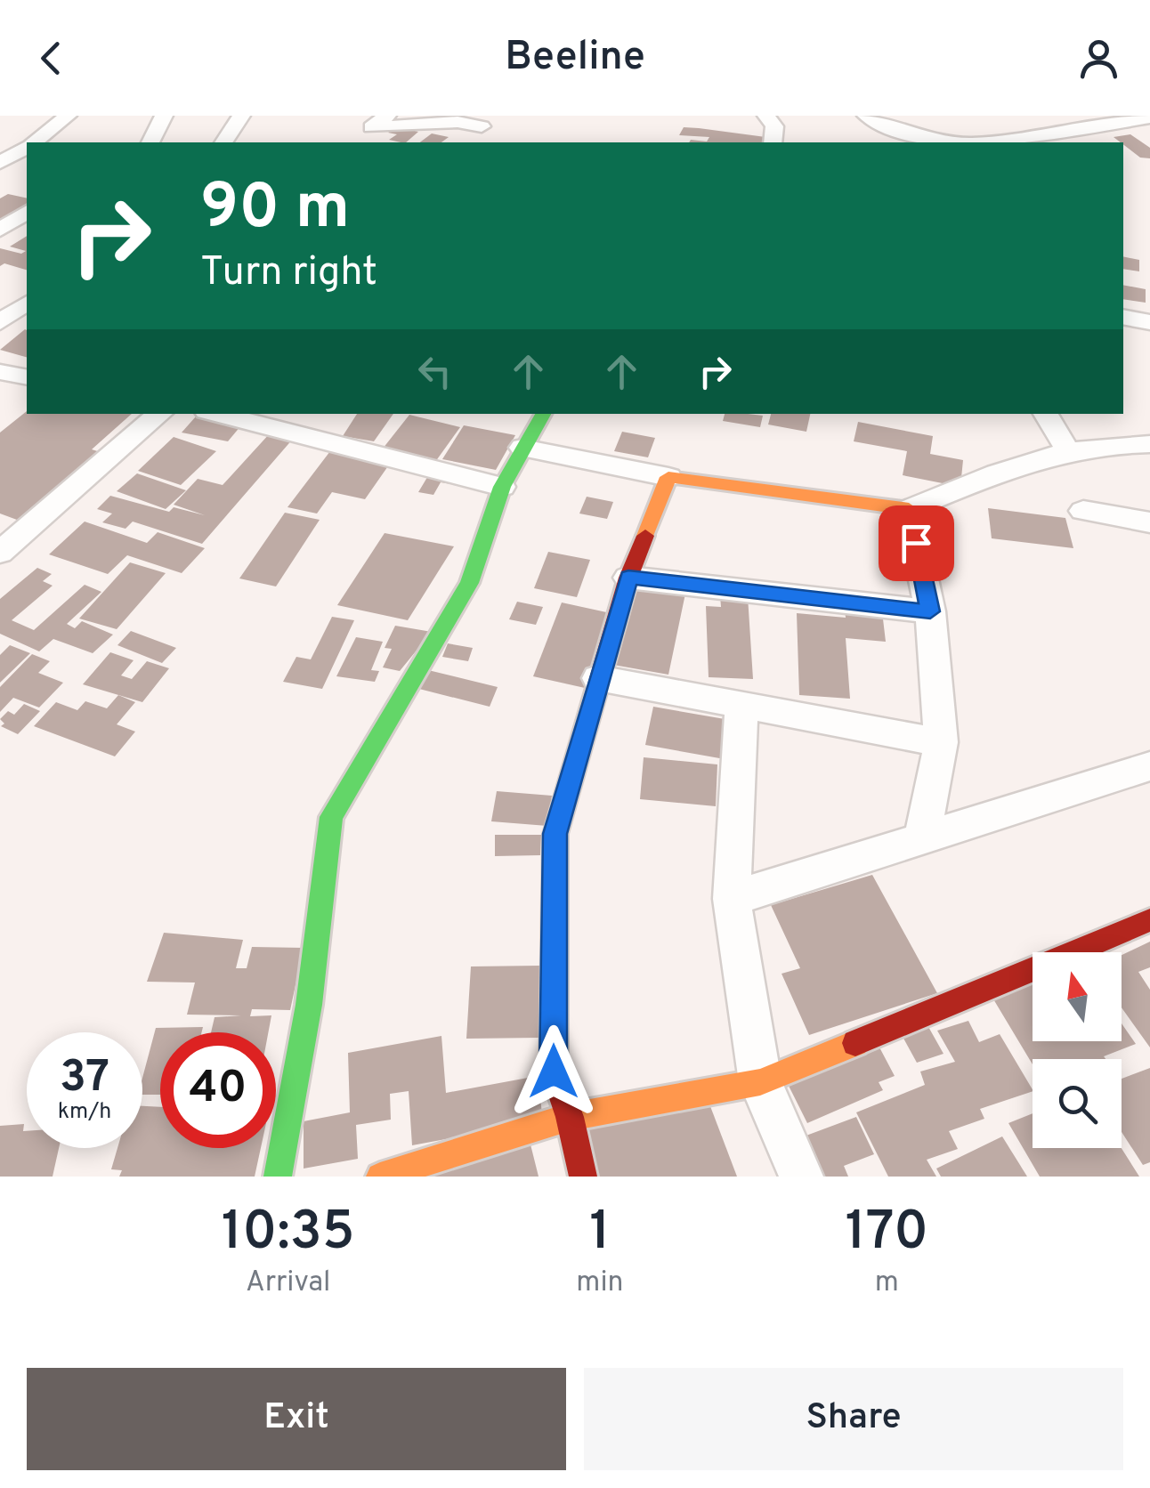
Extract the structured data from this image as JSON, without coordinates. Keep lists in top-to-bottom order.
{
  "north": "top",
  "page": {
    "header": "Beeline",
    "turn": ["90 m", "Turn right"],
    "speed": "37 km/h",
    "limit": "40",
    "eta": [
      "10:35",
      "Arrival",
      "1",
      "min",
      "170",
      "m"
    ],
    "buttons": ["Exit", "Share"]
  }
}
